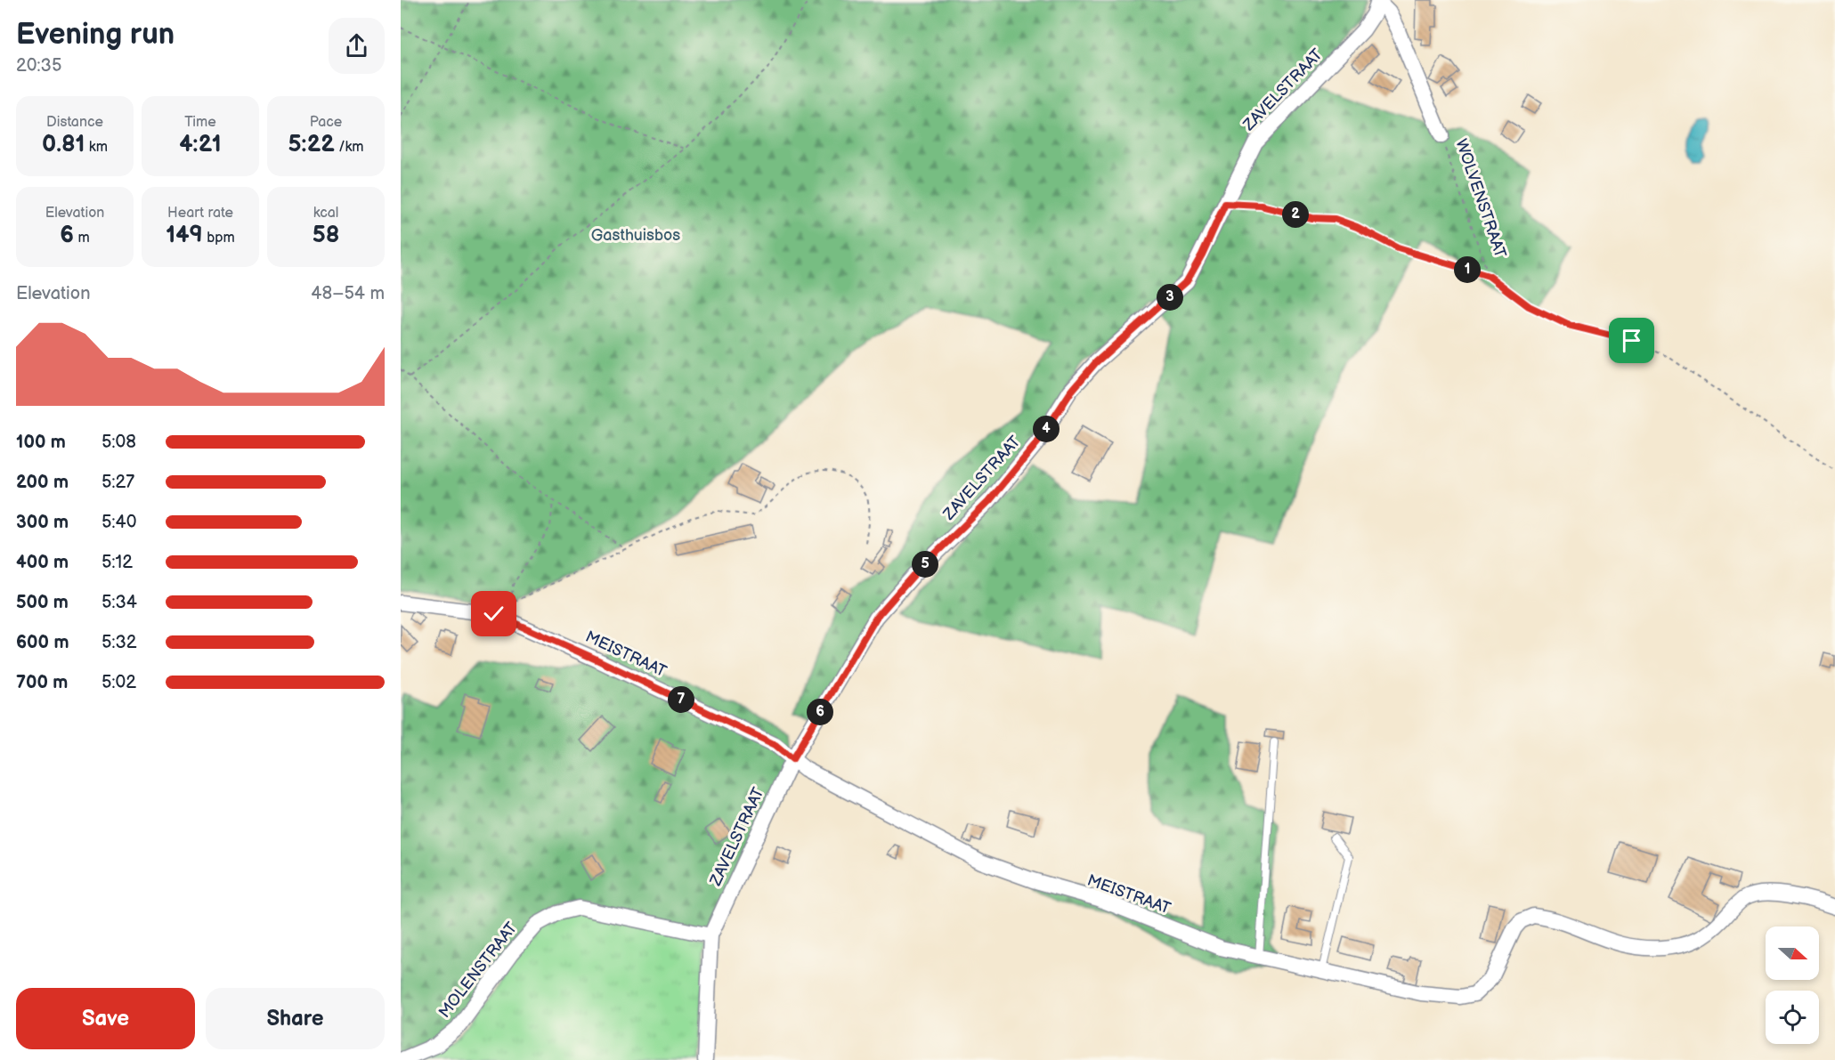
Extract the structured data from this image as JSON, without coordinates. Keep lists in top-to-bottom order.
{
  "streets": {
    "street": [
      "ZAVELSTRAAT",
      "WOLVENSTRAAT",
      "MEISTRAAT",
      "MOLENSTRAAT"
    ]
  },
  "crossings": [
    ["ZAVELSTRAAT", "WOLVENSTRAAT"],
    ["ZAVELSTRAAT", "MEISTRAAT"],
    ["ZAVELSTRAAT", "MOLENSTRAAT"]
  ],
  "parks": ["Gasthuisbos"],
  "north": "right",
  "page": {
    "heading": ["Evening run", "20:35"],
    "stats": [
      ["Distance", "0.81 km"],
      ["Time", "4:21"],
      ["Pace", "5:22 /km"],
      ["Elevation", "6 m"],
      ["Heart rate", "149 bpm"],
      ["kcal", "58"]
    ],
    "pins": [
      "2",
      "1",
      "3",
      "4",
      "5",
      "7",
      "6"
    ],
    "chart": ["Elevation", "48–54 m"],
    "list": [
      {
        "name": "100 m",
        "note": "5:08"
      },
      {
        "name": "200 m",
        "note": "5:27"
      },
      {
        "name": "300 m",
        "note": "5:40"
      },
      {
        "name": "400 m",
        "note": "5:12"
      },
      {
        "name": "500 m",
        "note": "5:34"
      },
      {
        "name": "600 m",
        "note": "5:32"
      },
      {
        "name": "700 m",
        "note": "5:02"
      }
    ],
    "buttons": ["Save", "Share"]
  }
}
